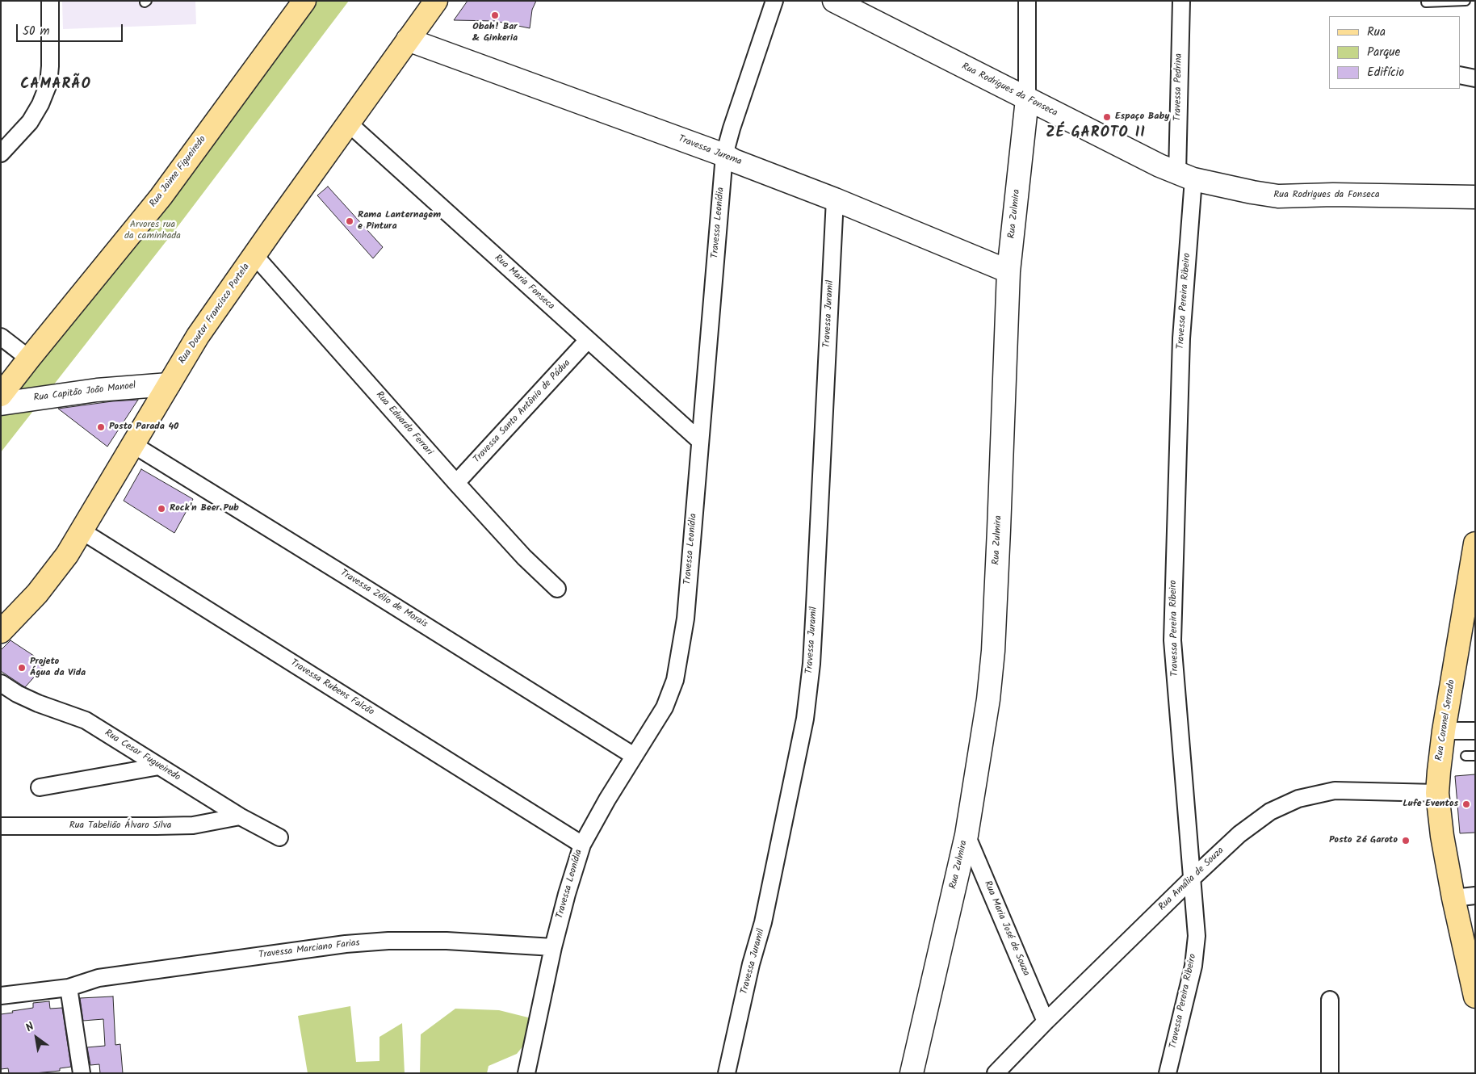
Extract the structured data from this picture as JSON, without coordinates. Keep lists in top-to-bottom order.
{
  "streets": {
    "main road": [
      "Rua Rodrigues da Fonseca",
      "Travessa Jurema",
      "Rua Jaime Figueiredo",
      "Rua Zulmira",
      "Rua Doutor Francisco Portela",
      "Rua Capitão João Manoel",
      "Rua Coronel Serrado"
    ],
    "street": [
      "Travessa Pedrina",
      "Travessa Leonídia",
      "Rua Maria Fonseca",
      "Travessa Pereira Ribeiro",
      "Travessa Juramil",
      "Travessa Santo Antônio de Pádua",
      "Rua Eduardo Ferrari",
      "Travessa Zélio de Morais",
      "Travessa Rubens Falcão",
      "Rua Cesar Fugueiredo",
      "Rua Tabelião Álvaro Silva",
      "Rua Amália de Souza",
      "Rua Maria José de Souza",
      "Travessa Marciano Farias"
    ]
  },
  "crossings": [
    ["Travessa Pedrina", "Rua Rodrigues da Fonseca"],
    ["Travessa Pedrina", "Travessa Pereira Ribeiro"],
    ["Rua Rodrigues da Fonseca", "Rua Zulmira"],
    ["Rua Rodrigues da Fonseca", "Travessa Pereira Ribeiro"],
    ["Travessa Jurema", "Rua Zulmira"],
    ["Travessa Jurema", "Travessa Leonídia"],
    ["Travessa Jurema", "Rua Doutor Francisco Portela"],
    ["Travessa Jurema", "Travessa Juramil"],
    ["Rua Zulmira", "Rua Maria José de Souza"],
    ["Travessa Leonídia", "Rua Maria Fonseca"],
    ["Travessa Leonídia", "Travessa Zélio de Morais"],
    ["Travessa Leonídia", "Travessa Rubens Falcão"],
    ["Travessa Leonídia", "Travessa Marciano Farias"],
    ["Rua Maria Fonseca", "Rua Doutor Francisco Portela"],
    ["Rua Maria Fonseca", "Travessa Santo Antônio de Pádua"],
    ["Travessa Pereira Ribeiro", "Rua Amália de Souza"],
    ["Rua Doutor Francisco Portela", "Rua Capitão João Manoel"],
    ["Rua Doutor Francisco Portela", "Rua Eduardo Ferrari"],
    ["Rua Doutor Francisco Portela", "Travessa Zélio de Morais"],
    ["Rua Doutor Francisco Portela", "Travessa Rubens Falcão"],
    ["Travessa Santo Antônio de Pádua", "Rua Eduardo Ferrari"],
    ["Rua Coronel Serrado", "Rua Amália de Souza"],
    ["Rua Cesar Fugueiredo", "Rua Tabelião Álvaro Silva"],
    ["Rua Amália de Souza", "Rua Maria José de Souza"]
  ],
  "districts": ["CAMARÃO", "ZÉ GAROTO II"],
  "parks": ["Arvores rua da caminhada"],
  "places": [
    "Obah! Bar & Ginkeria",
    "Espaço Baby",
    "Rama Lanternagem e Pintura",
    "Posto Parada 40",
    "Rock'n Beer Pub",
    "Projeto Água da Vida",
    "Lufe Eventos",
    "Posto Zé Garoto"
  ],
  "legend": ["Rua", "Parque", "Edifício"],
  "scale_bar": "50 m",
  "north": "top left"
}
